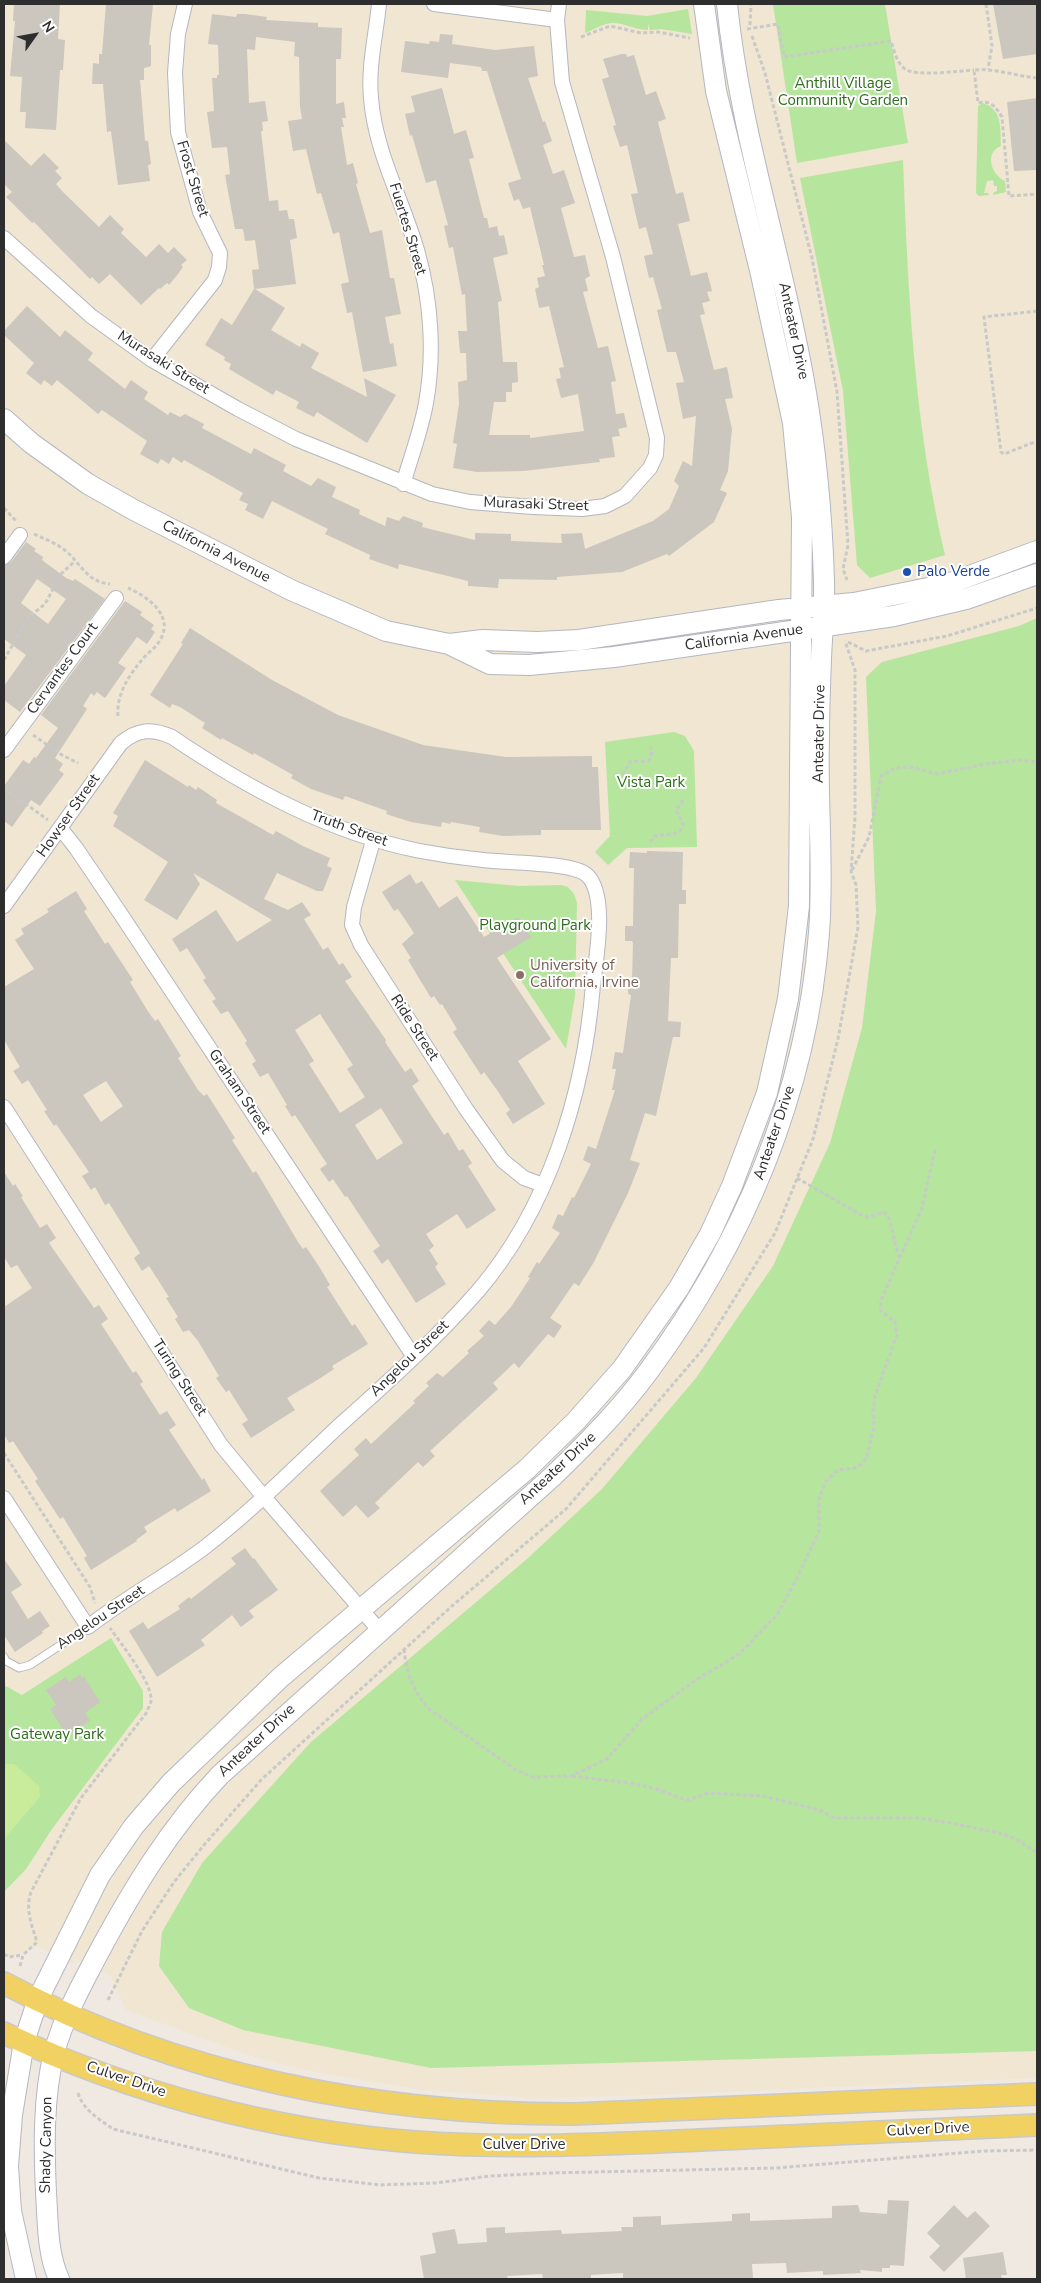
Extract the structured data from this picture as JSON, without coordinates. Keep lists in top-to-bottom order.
{
  "streets": {
    "main road": [
      "Anteater Drive",
      "California Avenue",
      "Culver Drive",
      "Shady Canyon"
    ],
    "street": [
      "Frost Street",
      "Fuertes Street",
      "Murasaki Street",
      "Cervantes Court",
      "Howser Street",
      "Truth Street",
      "Ride Street",
      "Graham Street",
      "Angelou Street",
      "Turing Street"
    ]
  },
  "crossings": [
    ["Frost Street", "Murasaki Street"],
    ["Fuertes Street", "Murasaki Street"],
    ["Anteater Drive", "California Avenue"],
    ["Anteater Drive", "Turing Street"],
    ["Anteater Drive", "Culver Drive"],
    ["Anteater Drive", "Shady Canyon"],
    ["Howser Street", "Truth Street"],
    ["Howser Street", "Graham Street"],
    ["Truth Street", "Ride Street"],
    ["Truth Street", "Angelou Street"],
    ["Ride Street", "Angelou Street"],
    ["Graham Street", "Angelou Street"],
    ["Angelou Street", "Turing Street"],
    ["Culver Drive", "Shady Canyon"]
  ],
  "parks": [
    "Anthill Village Community Garden",
    "Vista Park",
    "Playground Park",
    "Gateway Park"
  ],
  "places": ["Palo Verde", "University of California, Irvine"],
  "north": "top right"
}
